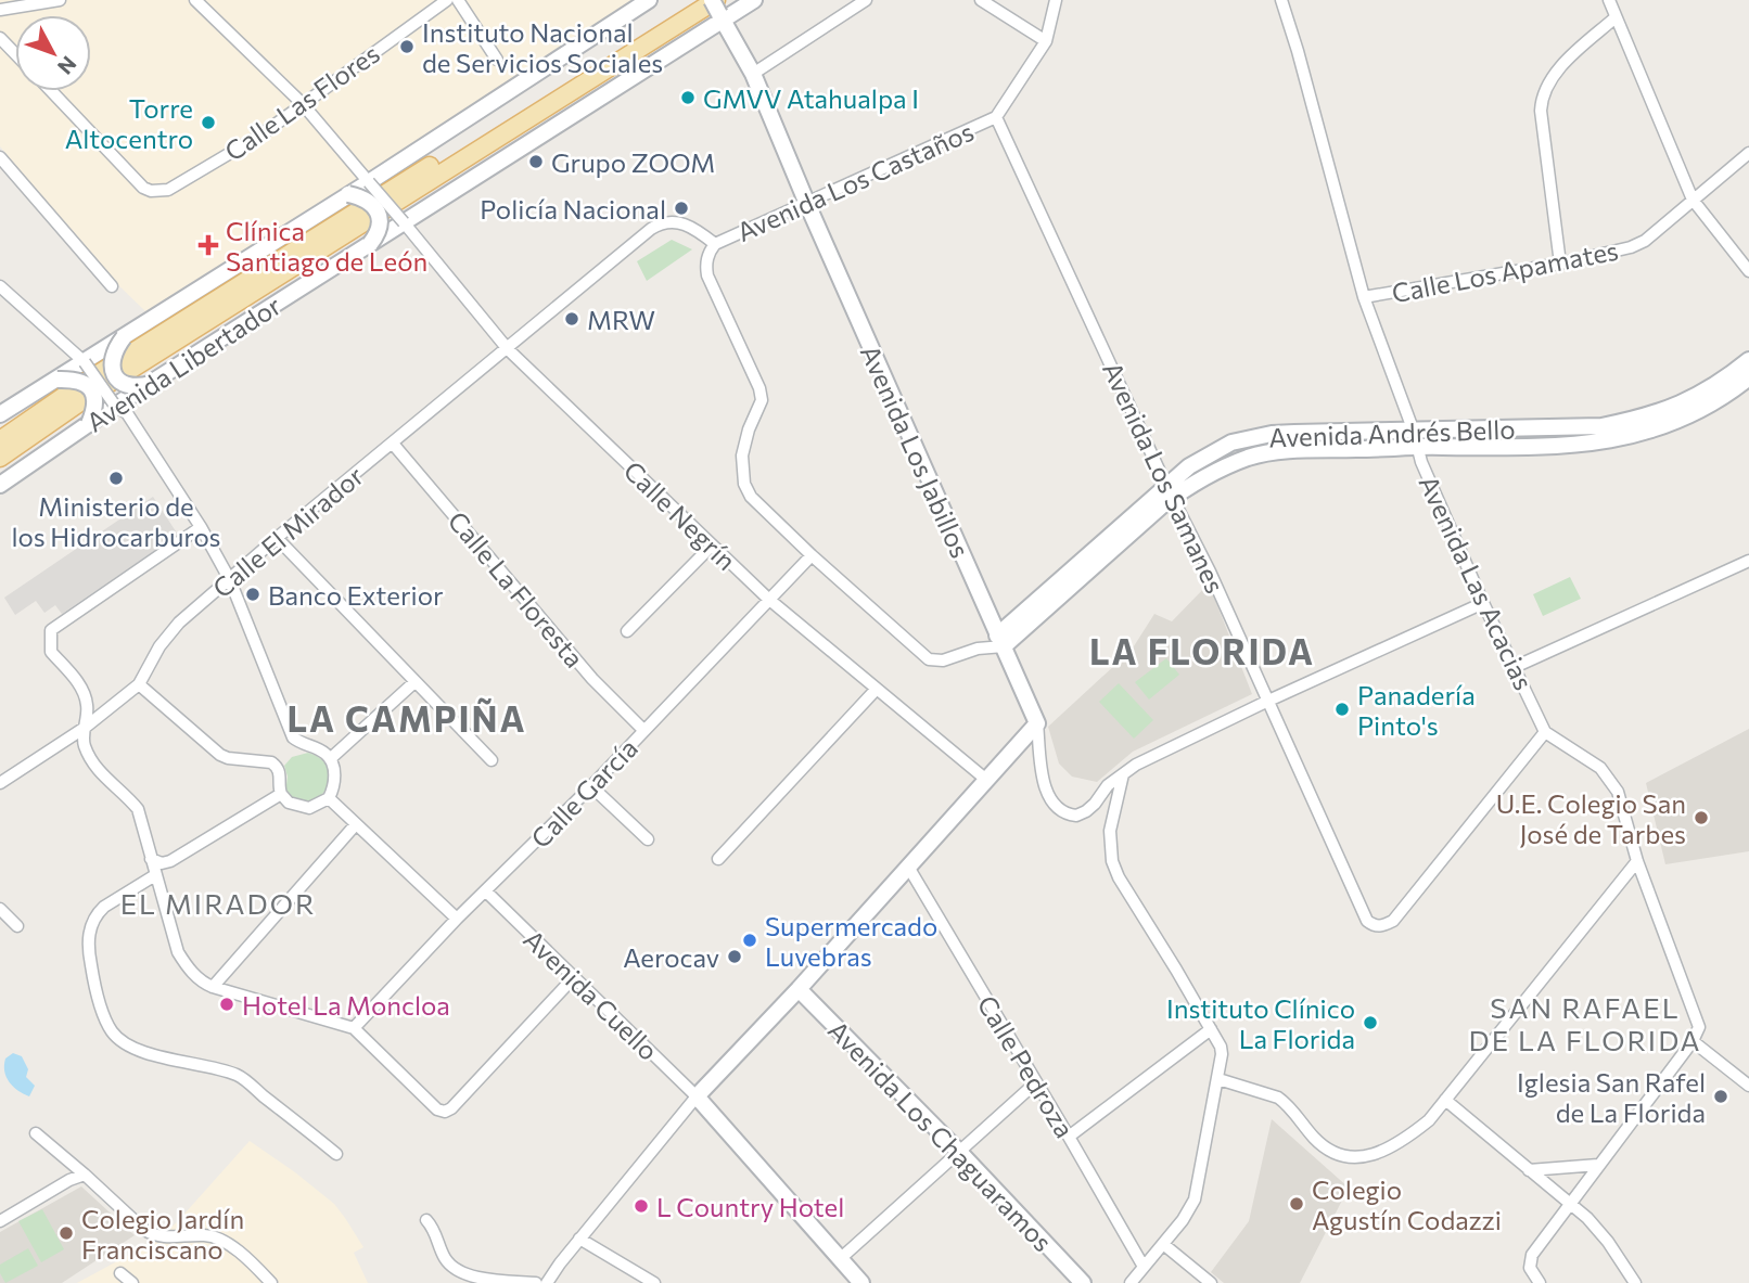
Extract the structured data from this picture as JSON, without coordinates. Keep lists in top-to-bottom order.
{
  "streets": {
    "main road": ["Avenida Libertador"],
    "street": [
      "Calle Las Flores",
      "Avenida Los Castaños",
      "Calle Los Apamates",
      "Avenida Andrés Bello",
      "Avenida Los Jabillos",
      "Avenida Los Samanes",
      "Calle Negrín",
      "Calle El Mirador",
      "Avenida Las Acacias",
      "Calle La Floresta",
      "Calle García",
      "Avenida Cuello",
      "Calle Pedroza",
      "Avenida Los Chaguaramos"
    ]
  },
  "crossings": [
    ["Avenida Los Castaños", "Avenida Los Jabillos"],
    ["Avenida Los Castaños", "Avenida Los Samanes"],
    ["Avenida Los Castaños", "Calle El Mirador"],
    ["Calle Los Apamates", "Avenida Las Acacias"],
    ["Avenida Libertador", "Avenida Los Jabillos"],
    ["Avenida Libertador", "Calle Negrín"],
    ["Avenida Andrés Bello", "Avenida Los Jabillos"],
    ["Avenida Andrés Bello", "Avenida Los Samanes"],
    ["Avenida Andrés Bello", "Avenida Las Acacias"],
    ["Avenida Los Samanes", "Avenida Las Acacias"],
    ["Calle Negrín", "Calle El Mirador"],
    ["Calle Negrín", "Calle García"],
    ["Calle El Mirador", "Calle La Floresta"],
    ["Calle La Floresta", "Calle García"],
    ["Calle García", "Avenida Cuello"]
  ],
  "districts": [
    "LA FLORIDA",
    "LA CAMPIÑA",
    "EL MIRADOR",
    "SAN RAFAEL DE LA FLORIDA"
  ],
  "places": {
    "other": [
      "Instituto Nacional de Servicios Sociales",
      "GMVV Atahualpa I",
      "Torre Altocentro",
      "Grupo ZOOM",
      "Policía Nacional",
      "MRW",
      "Ministerio de los Hidrocarburos",
      "Banco Exterior",
      "Panadería Pinto's",
      "U.E. Colegio San José de Tarbes",
      "Supermercado Luvebras",
      "Aerocav",
      "Hotel La Moncloa",
      "Instituto Clínico La Florida",
      "Iglesia San Rafel de La Florida",
      "Colegio Agustín Codazzi",
      "L Country Hotel",
      "Colegio Jardín Franciscano"
    ],
    "health": ["Clínica Santiago de León"]
  },
  "north": "bottom right"
}
